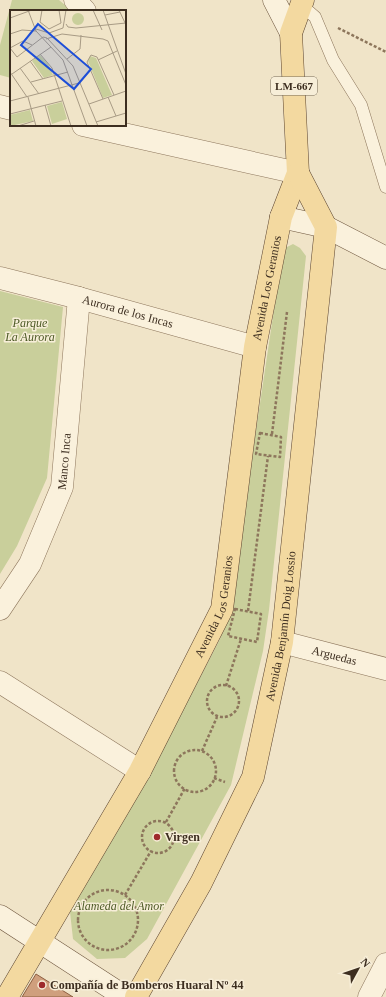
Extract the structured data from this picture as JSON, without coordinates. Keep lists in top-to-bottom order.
{
  "streets": {
    "main road": ["LM-667", "Avenida Los Geranios", "Avenida Benjamín Doig Lossio"],
    "street": ["Aurora de los Incas", "Manco Inca", "Arguedas"]
  },
  "crossings": [
    ["Avenida Los Geranios", "Aurora de los Incas"],
    ["Avenida Los Geranios", "Avenida Benjamín Doig Lossio"],
    ["Aurora de los Incas", "Manco Inca"],
    ["Avenida Benjamín Doig Lossio", "Arguedas"]
  ],
  "parks": ["Parque La Aurora", "Alameda del Amor"],
  "places": ["Virgen", "Compañía de Bomberos Huaral Nº 44"],
  "north": "top right"
}
